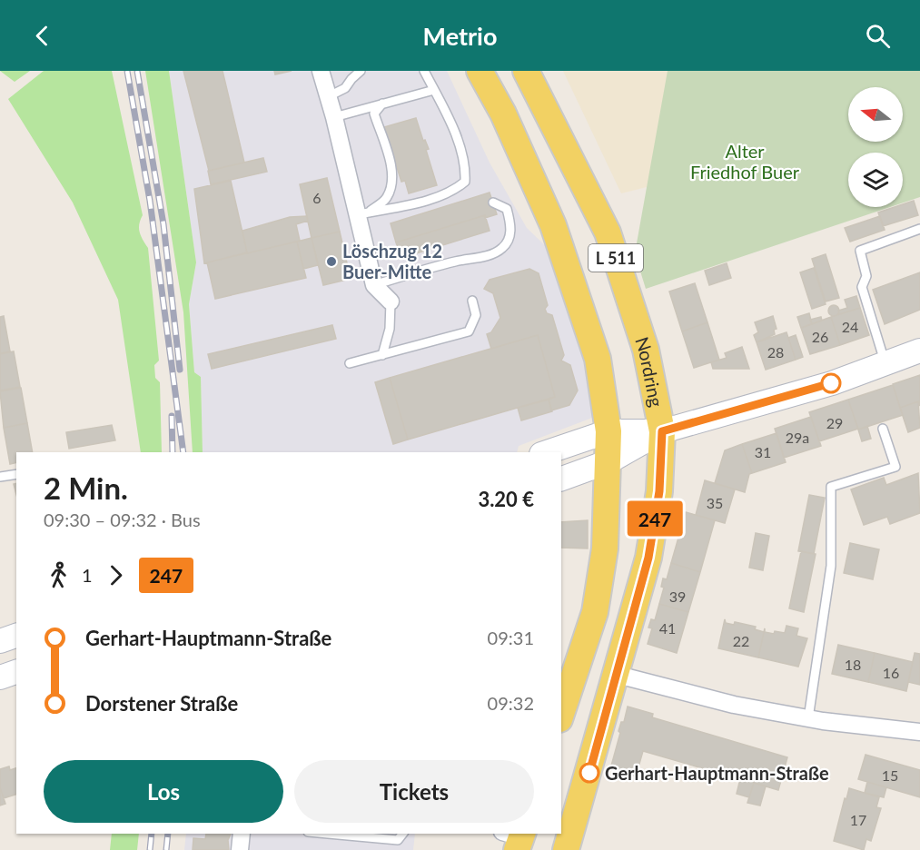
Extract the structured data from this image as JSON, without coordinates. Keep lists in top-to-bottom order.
{
  "streets": {
    "main road": ["L 511", "Nordring"]
  },
  "parks": ["Alter Friedhof Buer"],
  "places": ["Löschzug 12 Buer-Mitte", "Gerhart-Hauptmann-Straße"],
  "lines": ["bus line 247"],
  "house_numbers": [
    "6",
    "24",
    "26",
    "28",
    "29",
    "29a",
    "31",
    "35",
    "39",
    "41",
    "22",
    "18",
    "16",
    "15",
    "17"
  ],
  "north": "left",
  "page": {
    "header": "Metrio",
    "on_map": "247",
    "heading": ["2 Min.", "09:30 – 09:32 · Bus", "3.20 €"],
    "legs": ["1", "247"],
    "list": [
      {
        "name": "Gerhart-Hauptmann-Straße",
        "value": "09:31"
      },
      {
        "name": "Dorstener Straße",
        "value": "09:32"
      }
    ],
    "buttons": ["Los", "Tickets"]
  }
}
